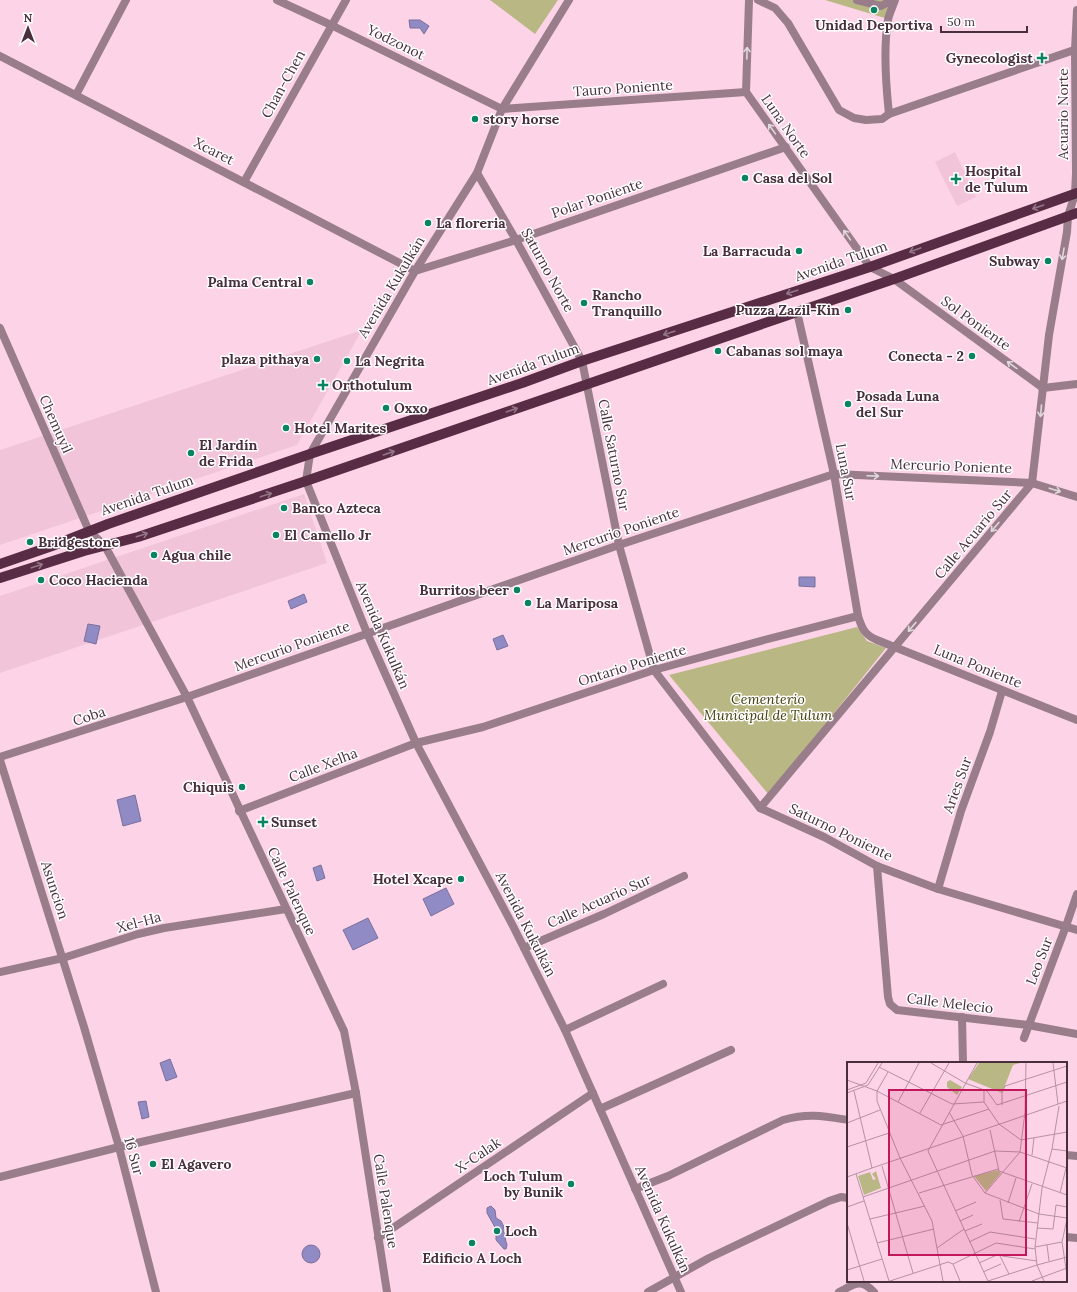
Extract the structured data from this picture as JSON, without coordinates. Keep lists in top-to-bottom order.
{
  "streets": {
    "main road": ["Avenida Tulum"],
    "street": [
      "Yodzonot",
      "Chan-Chen",
      "Tauro Poniente",
      "Acuario Norte",
      "Luna Norte",
      "Xcaret",
      "Polar Poniente",
      "Saturno Norte",
      "Avenida Kukulkán",
      "Sol Poniente",
      "Chemuyil",
      "Calle Saturno Sur",
      "Mercurio Poniente",
      "Luna Sur",
      "Calle Acuario Sur",
      "Ontario Poniente",
      "Luna Poniente",
      "Coba",
      "Calle Xelha",
      "Aries Sur",
      "Saturno Poniente",
      "Asuncion",
      "Calle Palenque",
      "Xel-Ha",
      "Leo Sur",
      "Calle Melecio",
      "X-Calak",
      "16 Sur"
    ]
  },
  "crossings": [
    ["Yodzonot", "Chan-Chen"],
    ["Yodzonot", "Tauro Poniente"],
    ["Yodzonot", "Avenida Kukulkán"],
    ["Chan-Chen", "Xcaret"],
    ["Tauro Poniente", "Luna Norte"],
    ["Tauro Poniente", "Avenida Kukulkán"],
    ["Acuario Norte", "Avenida Tulum"],
    ["Luna Norte", "Polar Poniente"],
    ["Luna Norte", "Avenida Tulum"],
    ["Luna Norte", "Sol Poniente"],
    ["Xcaret", "Polar Poniente"],
    ["Xcaret", "Avenida Kukulkán"],
    ["Polar Poniente", "Saturno Norte"],
    ["Polar Poniente", "Avenida Kukulkán"],
    ["Avenida Tulum", "Saturno Norte"],
    ["Avenida Tulum", "Avenida Kukulkán"],
    ["Avenida Tulum", "Chemuyil"],
    ["Avenida Tulum", "Calle Palenque"],
    ["Saturno Norte", "Avenida Kukulkán"],
    ["Saturno Norte", "Calle Saturno Sur"],
    ["Avenida Kukulkán", "Mercurio Poniente"],
    ["Avenida Kukulkán", "Calle Acuario Sur"],
    ["Avenida Kukulkán", "Ontario Poniente"],
    ["Avenida Kukulkán", "Calle Xelha"],
    ["Avenida Kukulkán", "X-Calak"],
    ["Chemuyil", "Calle Palenque"],
    ["Calle Saturno Sur", "Mercurio Poniente"],
    ["Calle Saturno Sur", "Ontario Poniente"],
    ["Calle Saturno Sur", "Saturno Poniente"],
    ["Mercurio Poniente", "Luna Sur"],
    ["Mercurio Poniente", "Calle Acuario Sur"],
    ["Mercurio Poniente", "Coba"],
    ["Mercurio Poniente", "Calle Palenque"],
    ["Luna Sur", "Ontario Poniente"],
    ["Luna Sur", "Luna Poniente"],
    ["Calle Acuario Sur", "Luna Poniente"],
    ["Calle Acuario Sur", "Saturno Poniente"],
    ["Ontario Poniente", "Calle Xelha"],
    ["Ontario Poniente", "Saturno Poniente"],
    ["Luna Poniente", "Aries Sur"],
    ["Coba", "Asuncion"],
    ["Coba", "Calle Palenque"],
    ["Calle Xelha", "Calle Palenque"],
    ["Aries Sur", "Saturno Poniente"],
    ["Saturno Poniente", "Leo Sur"],
    ["Saturno Poniente", "Calle Melecio"],
    ["Asuncion", "Xel-Ha"],
    ["Asuncion", "16 Sur"],
    ["Calle Palenque", "Xel-Ha"],
    ["Calle Palenque", "X-Calak"],
    ["Leo Sur", "Calle Melecio"]
  ],
  "one_way": ["Luna Norte", "Sol Poniente", "Calle Acuario Sur"],
  "parks": ["Cementerio Municipal de Tulum"],
  "places": {
    "other": [
      "Unidad Deportiva",
      "story horse",
      "Casa del Sol",
      "La floreria",
      "La Barracuda",
      "Subway",
      "Palma Central",
      "Rancho Tranquillo",
      "Puzza Zazil-Kin",
      "Cabanas sol maya",
      "Conecta - 2",
      "plaza pithaya",
      "La Negrita",
      "Posada Luna del Sur",
      "Oxxo",
      "Hotel Marites",
      "El Jardín de Frida",
      "Banco Azteca",
      "El Camello Jr",
      "Bridgestone",
      "Agua chile",
      "Coco Hacienda",
      "Burritos beer",
      "La Mariposa",
      "Chiquis",
      "Hotel Xcape",
      "El Agavero",
      "Loch Tulum by Bunik",
      "Loch",
      "Edificio A Loch"
    ],
    "health": [
      "Gynecologist",
      "Hospital de Tulum",
      "Orthotulum",
      "Sunset"
    ]
  },
  "scale_bar": "50 m",
  "north": "top"
}
